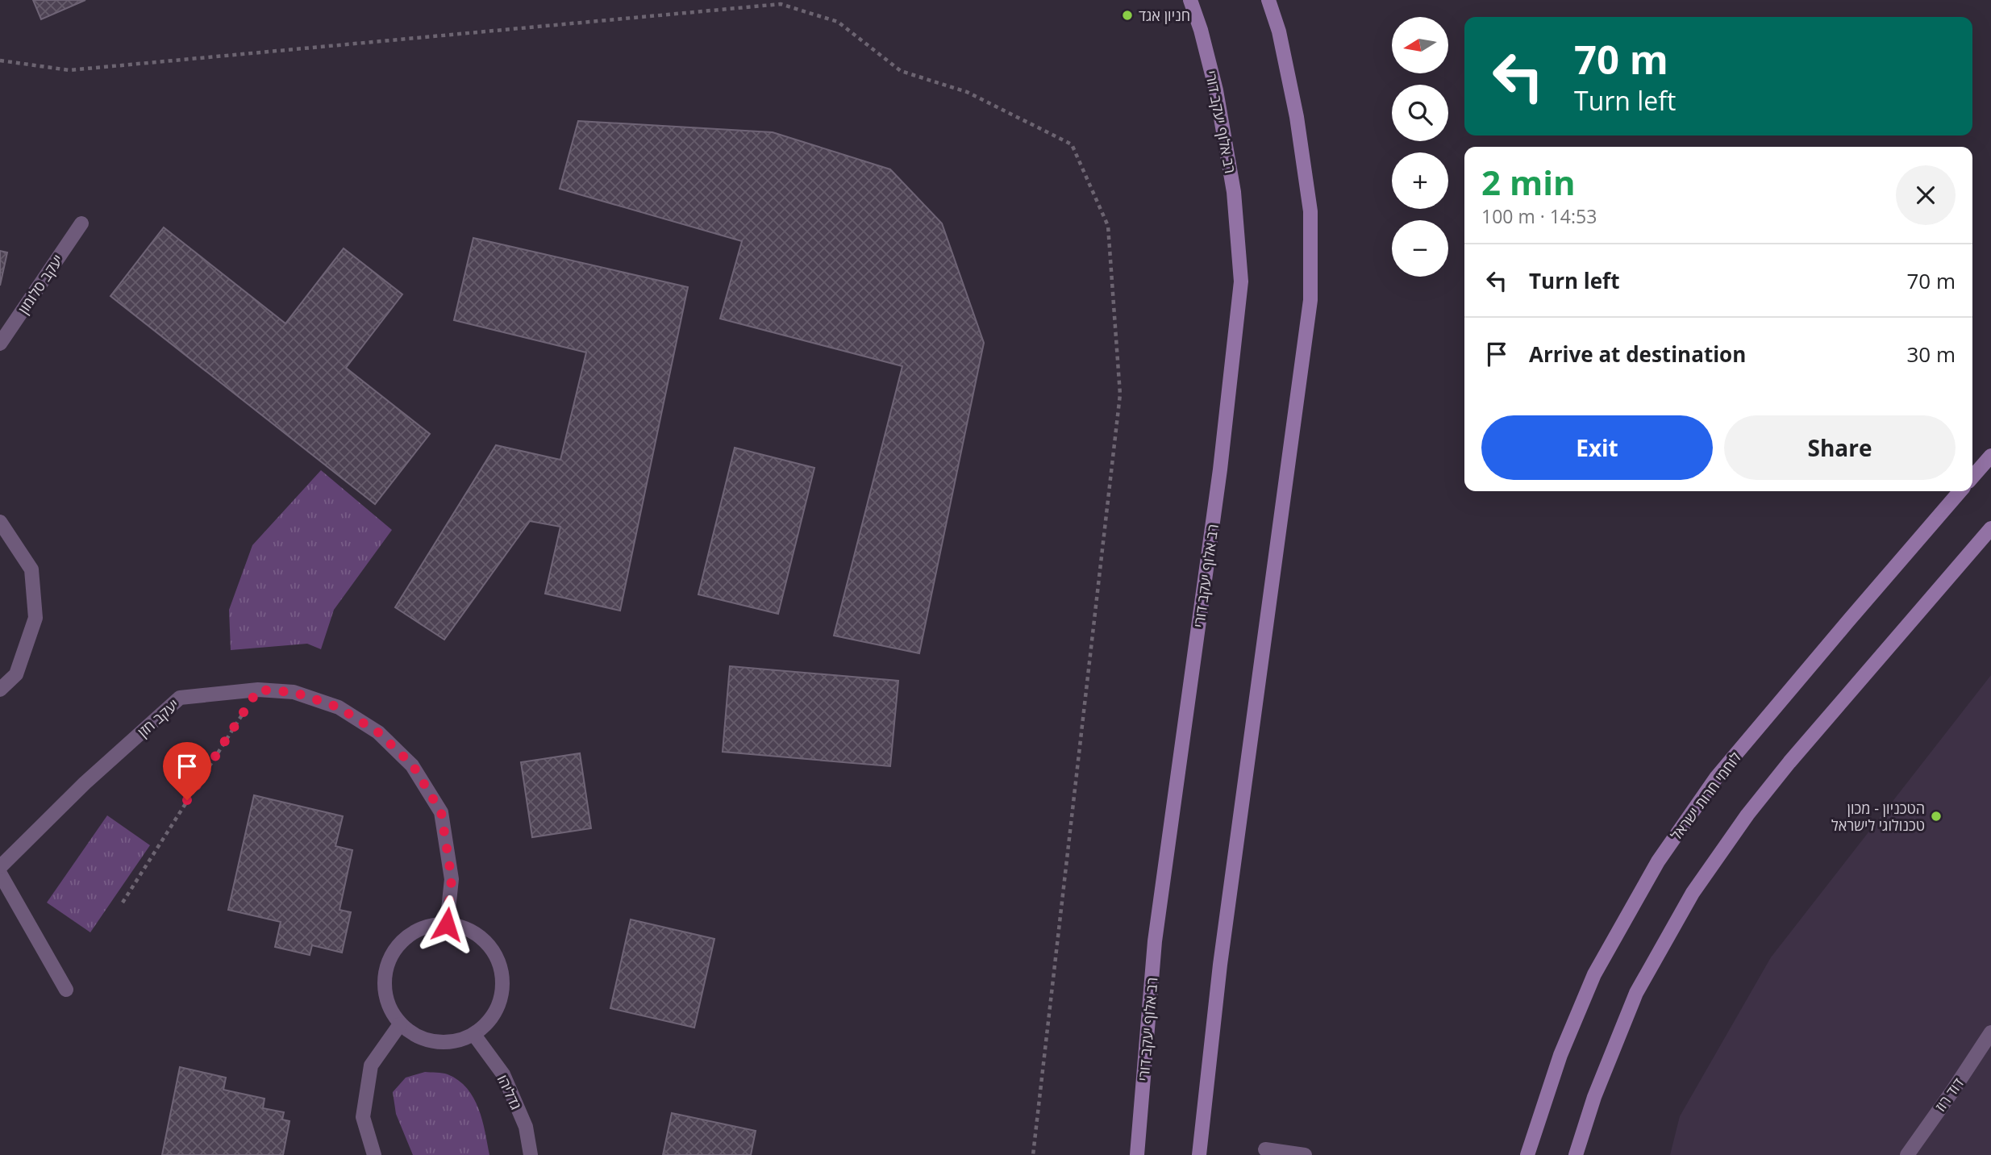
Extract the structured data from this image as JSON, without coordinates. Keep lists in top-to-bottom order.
{
  "streets": {
    "main road": ["רב אלוף יעקב דורי", "לוחמי חרות ישראל"],
    "street": [
      "יעקב סלומון",
      "יעקב חזן",
      "גדליהו",
      "דוד רוז"
    ]
  },
  "crossings": [
    ["יעקב חזן", "גדליהו"]
  ],
  "places": ["חניון אגד", "הטכניון - מכון טכנולוגי לישראל"],
  "north": "left",
  "page": {
    "map_buttons": ["+", "−"],
    "turn": ["70 m", "Turn left"],
    "heading": ["2 min", "100 m · 14:53"],
    "list": [
      {
        "name": "Turn left",
        "value": "70 m"
      },
      {
        "name": "Arrive at destination",
        "value": "30 m"
      }
    ],
    "buttons": ["Exit", "Share"]
  }
}
